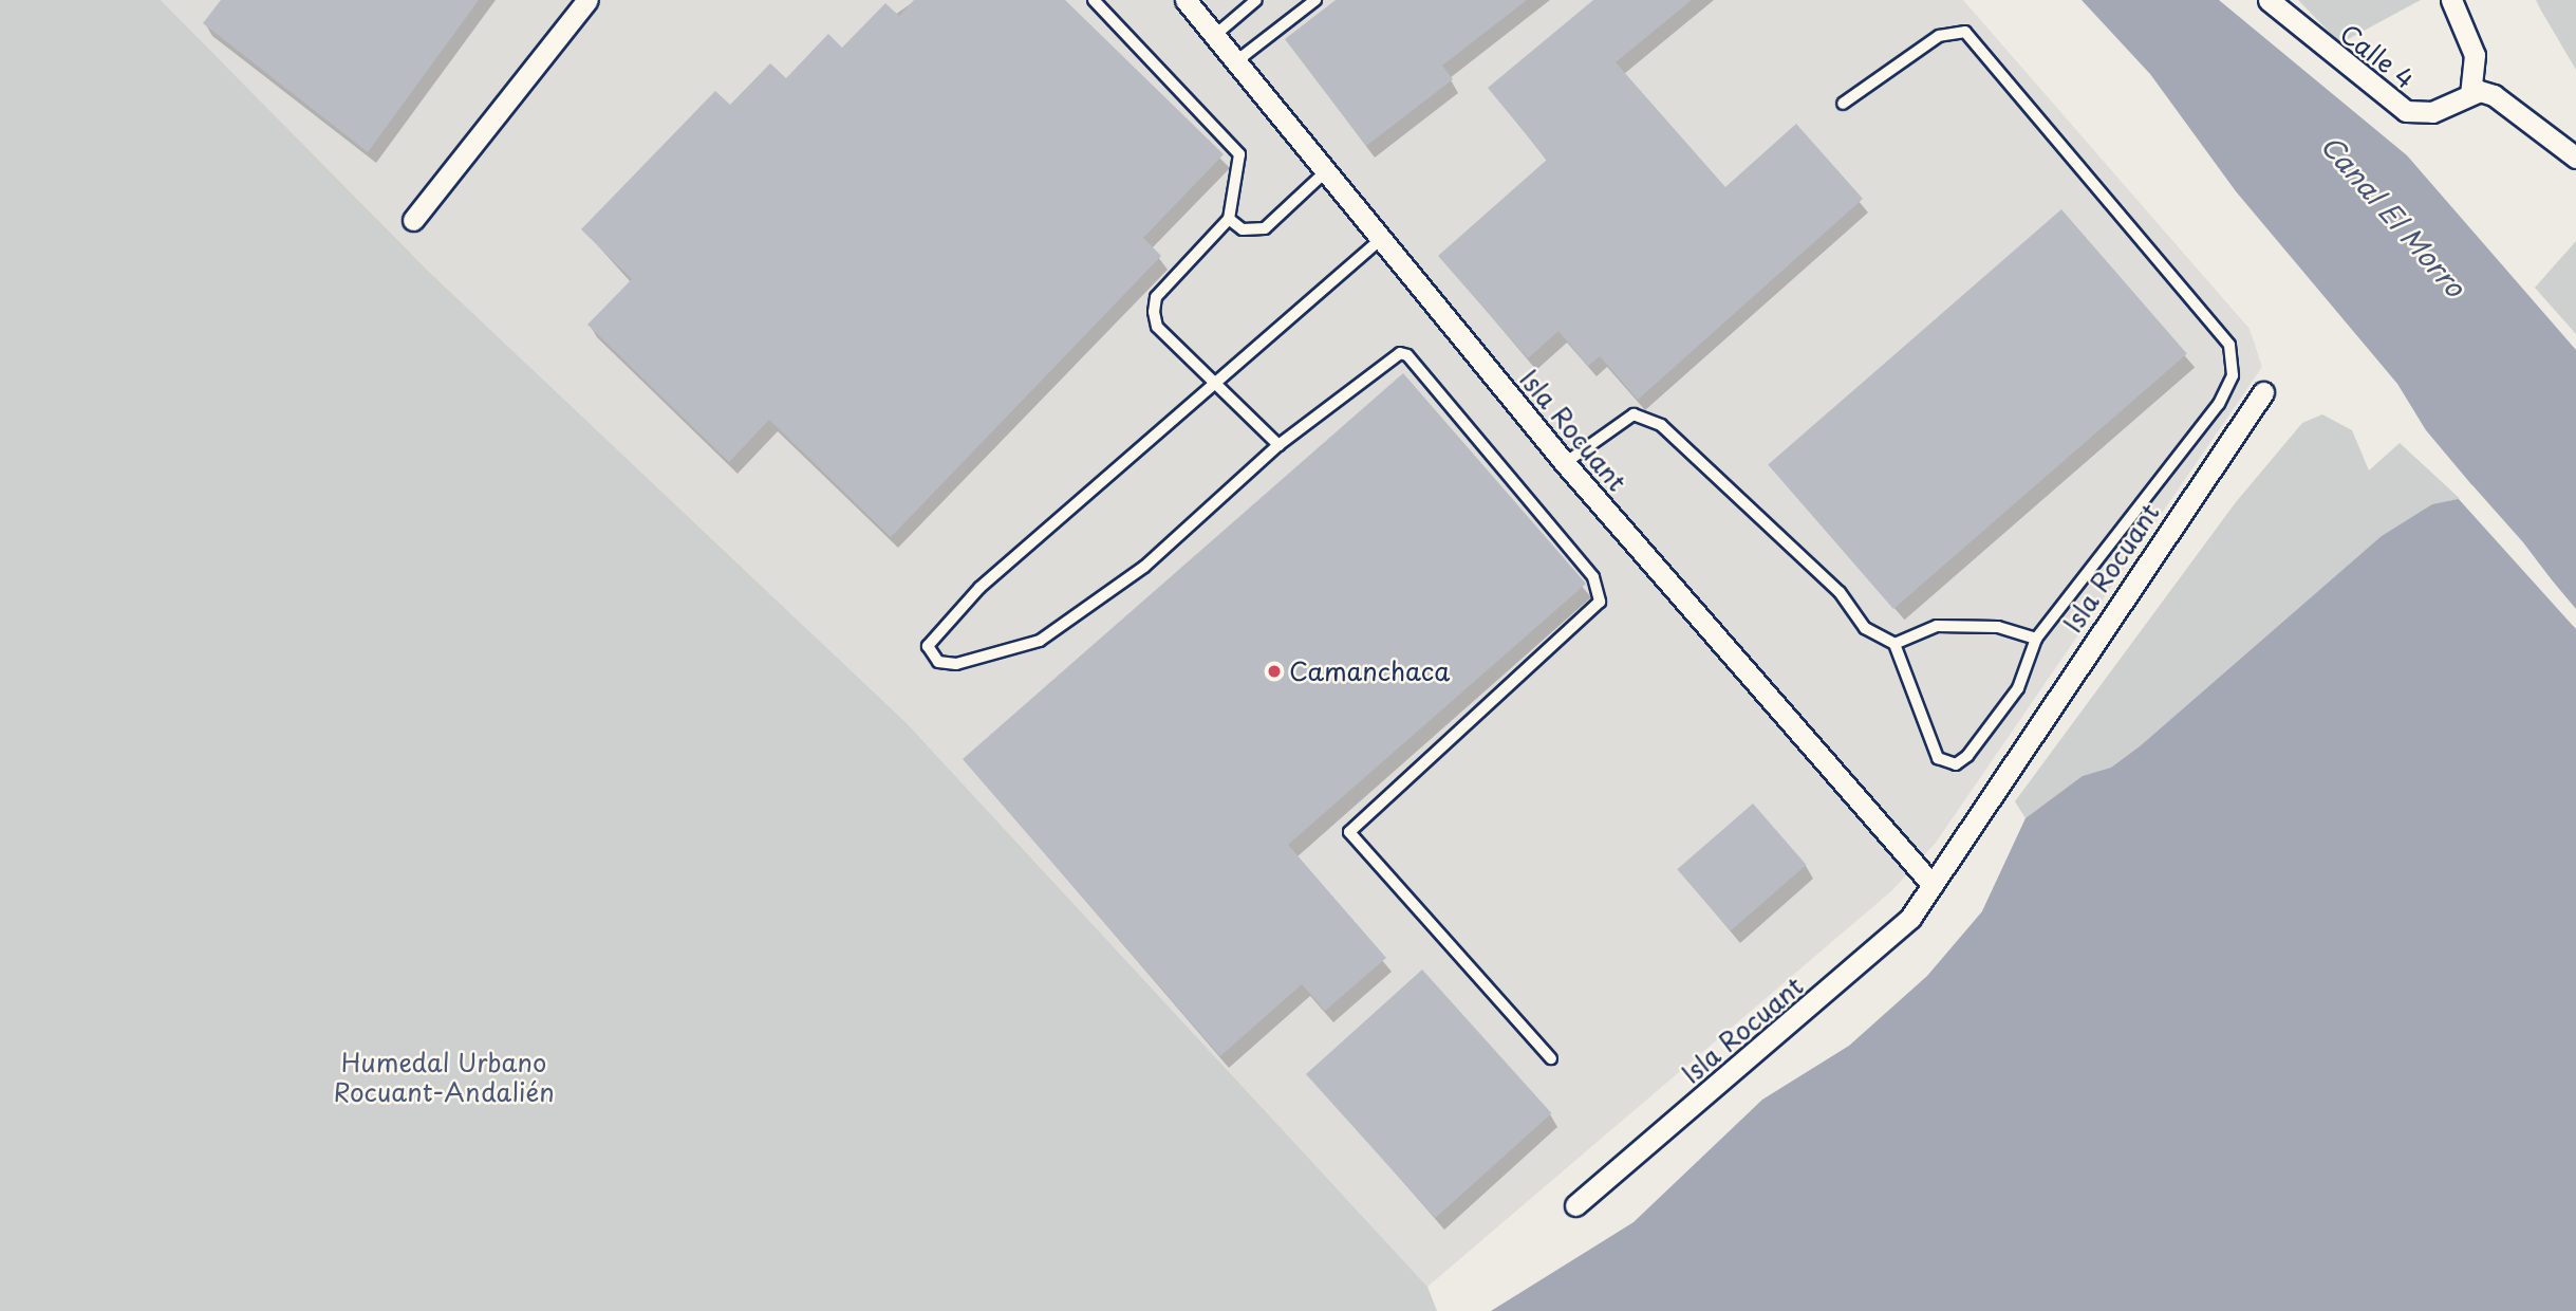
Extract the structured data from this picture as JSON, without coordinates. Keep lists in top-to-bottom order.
{
  "streets": {
    "street": ["Calle 4", "Isla Rocuant"]
  },
  "water": ["Canal El Morro"],
  "parks": ["Humedal Urbano Rocuant-Andalién"],
  "places": ["Camanchaca"]
}
